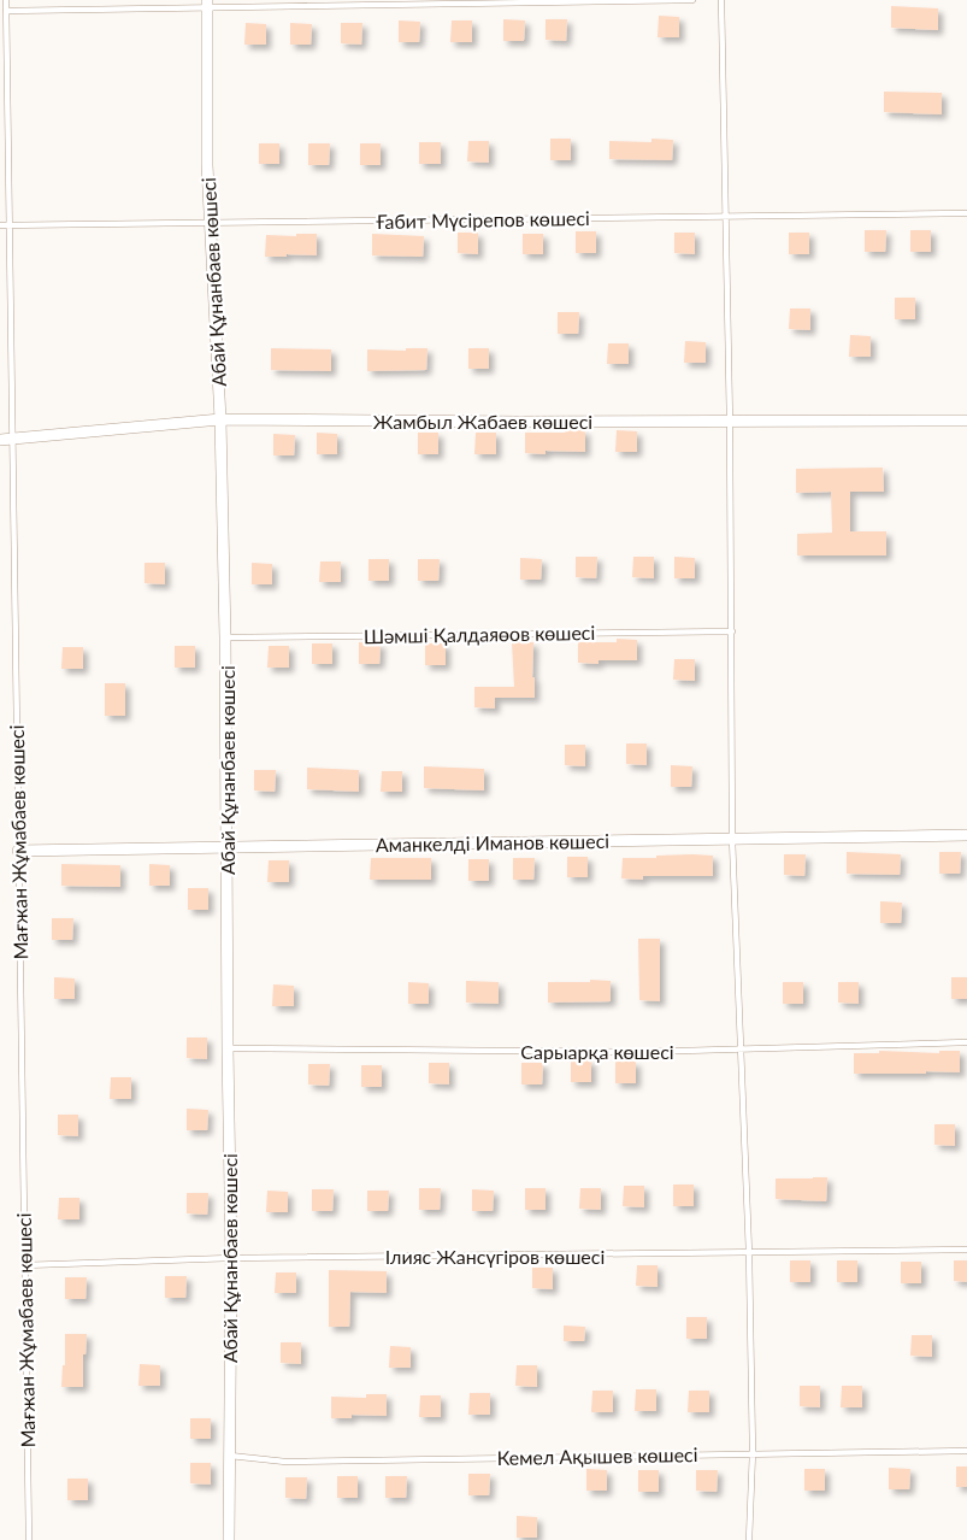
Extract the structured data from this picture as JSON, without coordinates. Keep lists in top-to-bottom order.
{
  "streets": {
    "street": ["Абай Құнанбаев көшесі", "Жамбыл Жабаев көшесі", "Аманкелді Иманов көшесі"],
    "lane": [
      "Ғабит Мүсірепов көшесі",
      "Шәмші Қалдаяөов көшесі",
      "Мағжан Жұмабаев көшесі",
      "Сарыарқа көшесі",
      "Ілияс Жансүгіров көшесі",
      "Кемел Ақышев көшесі"
    ]
  },
  "crossings": [
    ["Ғабит Мүсірепов көшесі", "Абай Құнанбаев көшесі"],
    ["Ғабит Мүсірепов көшесі", "Мағжан Жұмабаев көшесі"],
    ["Абай Құнанбаев көшесі", "Жамбыл Жабаев көшесі"],
    ["Абай Құнанбаев көшесі", "Шәмші Қалдаяөов көшесі"],
    ["Абай Құнанбаев көшесі", "Аманкелді Иманов көшесі"],
    ["Абай Құнанбаев көшесі", "Сарыарқа көшесі"],
    ["Абай Құнанбаев көшесі", "Ілияс Жансүгіров көшесі"],
    ["Абай Құнанбаев көшесі", "Кемел Ақышев көшесі"],
    ["Жамбыл Жабаев көшесі", "Мағжан Жұмабаев көшесі"],
    ["Мағжан Жұмабаев көшесі", "Аманкелді Иманов көшесі"],
    ["Мағжан Жұмабаев көшесі", "Ілияс Жансүгіров көшесі"]
  ]
}
